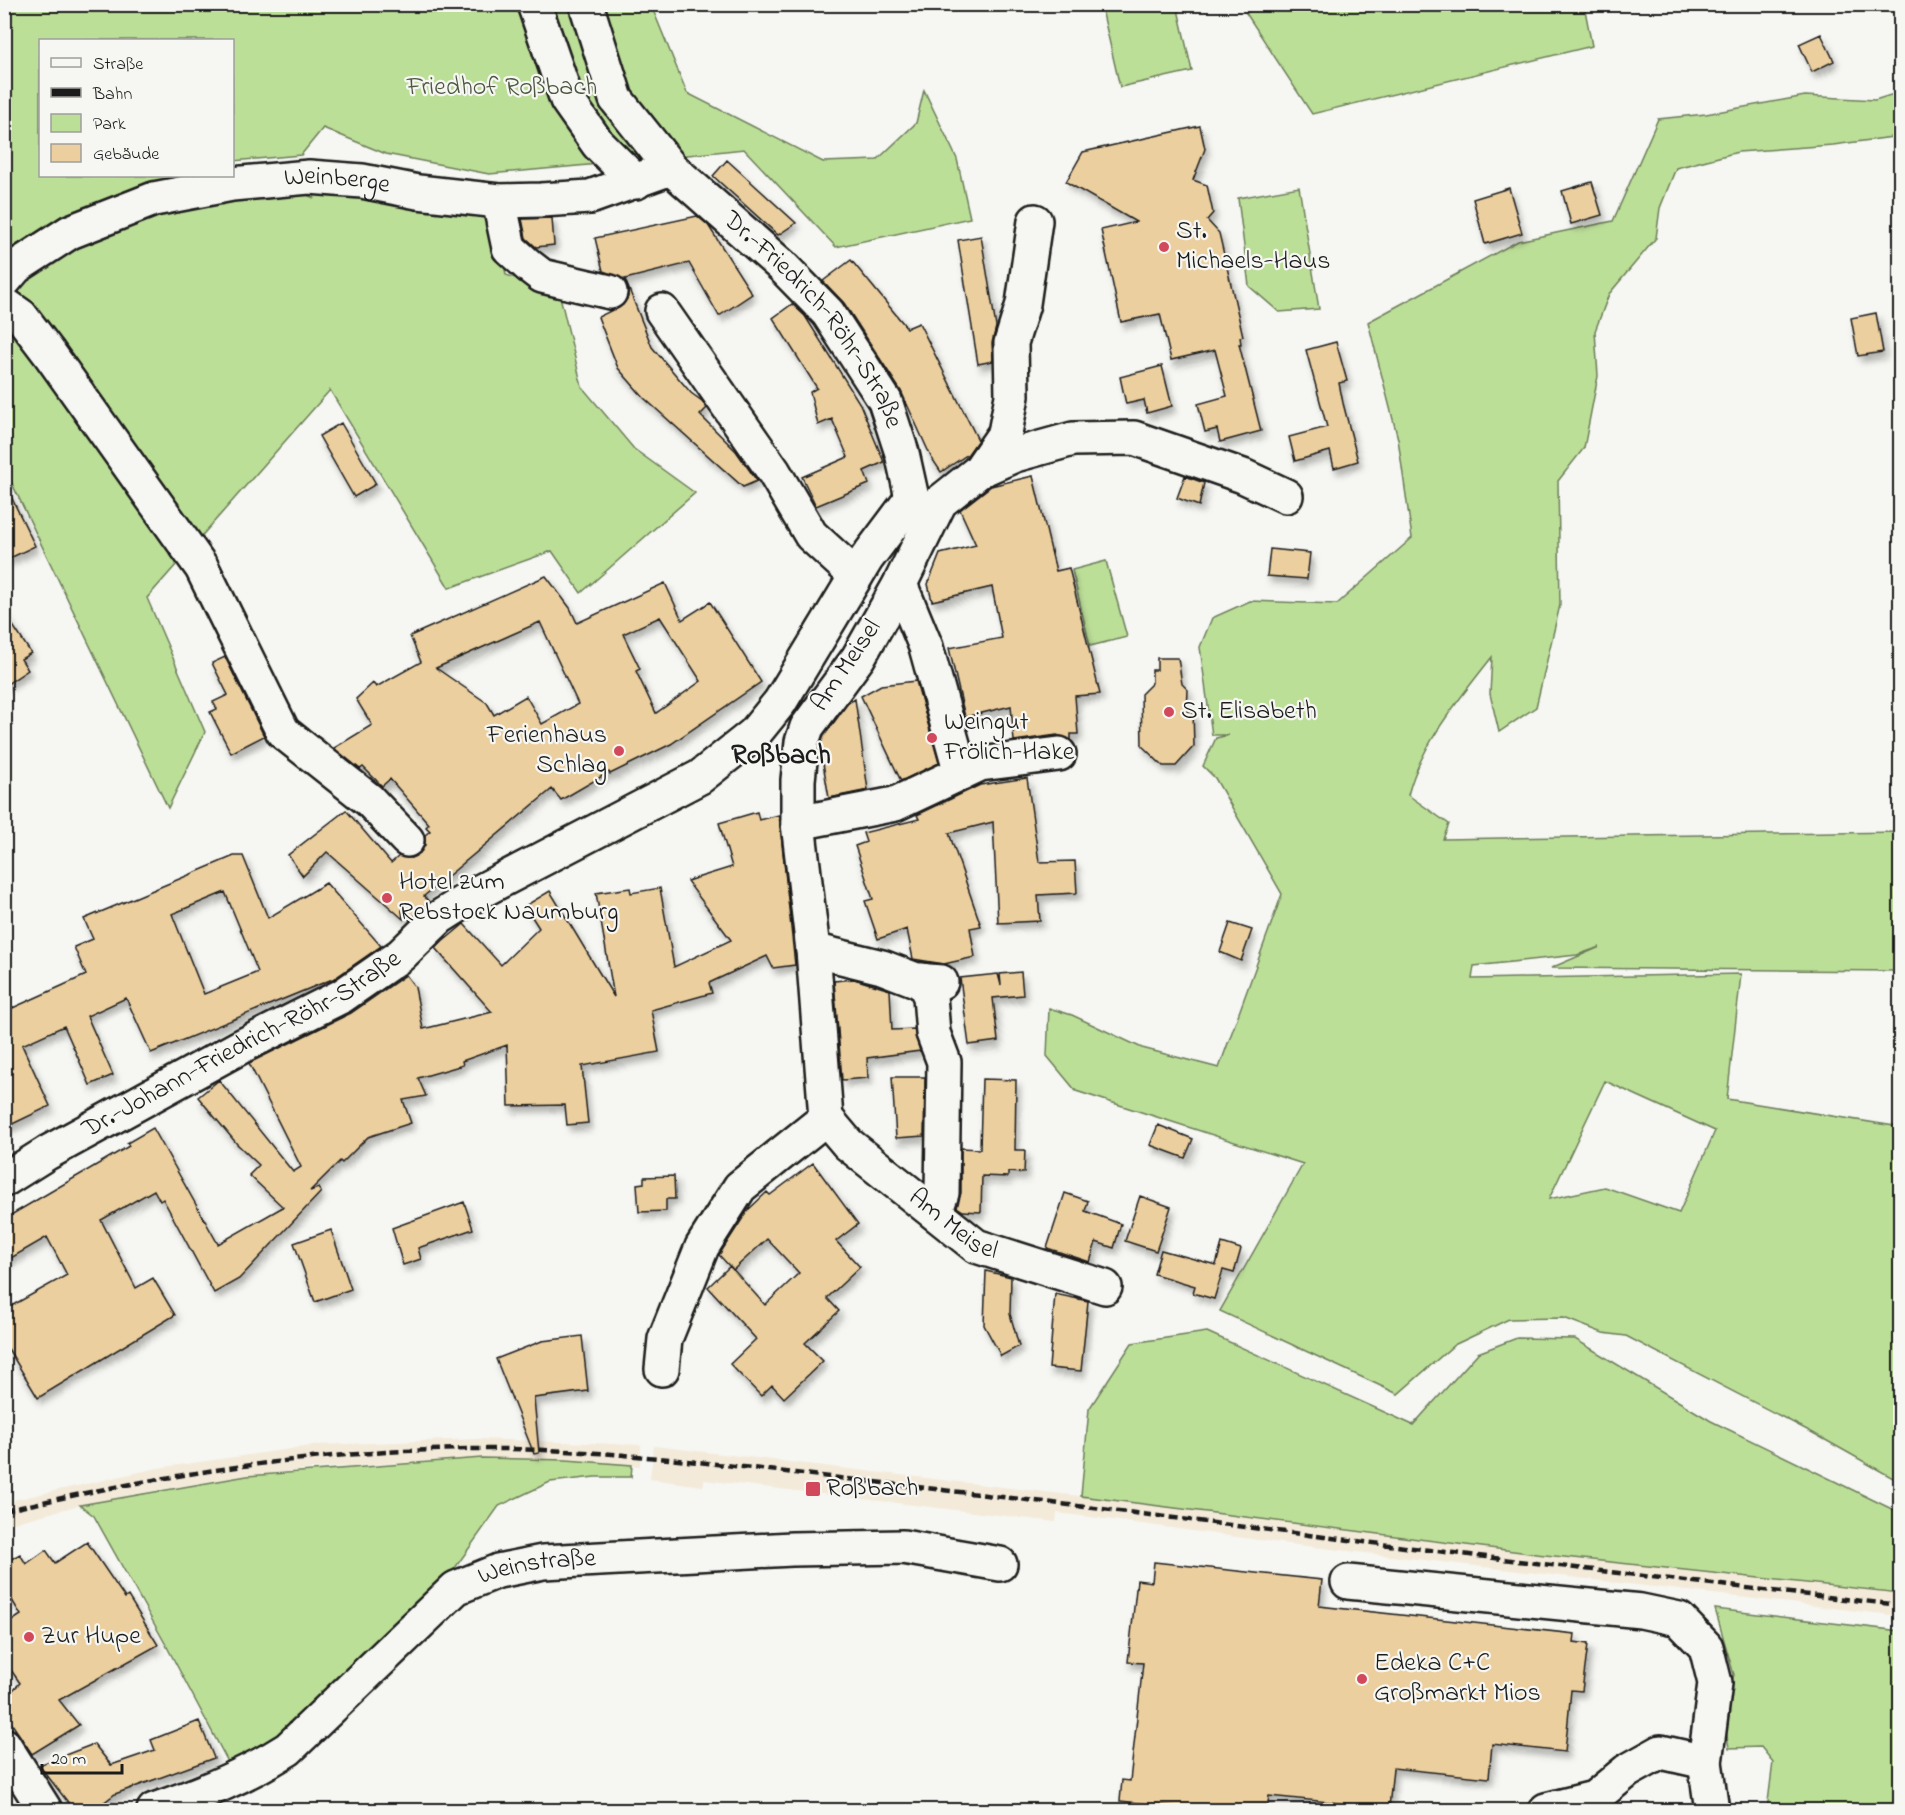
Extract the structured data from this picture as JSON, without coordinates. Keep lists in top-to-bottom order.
{
  "streets": {
    "street": [
      "Weinberge",
      "Dr.-Friedrich-Röhr-Straße",
      "Am Meisel",
      "Dr.-Johann-Friedrich-Röhr-Straße",
      "Weinstraße"
    ]
  },
  "crossings": [
    ["Weinberge", "Dr.-Friedrich-Röhr-Straße"],
    ["Dr.-Friedrich-Röhr-Straße", "Am Meisel"],
    ["Dr.-Friedrich-Röhr-Straße", "Dr.-Johann-Friedrich-Röhr-Straße"],
    ["Am Meisel", "Dr.-Johann-Friedrich-Röhr-Straße"]
  ],
  "districts": ["Roßbach"],
  "parks": ["Friedhof Roßbach"],
  "places": {
    "other": [
      "St. Michaels-Haus",
      "St. Elisabeth",
      "Weingut Frölich-Hake",
      "Ferienhaus Schlag",
      "Hotel zum Rebstock Naumburg",
      "Zur Hupe",
      "Edeka C+C Großmarkt Mios"
    ],
    "transit": ["Roßbach"]
  },
  "legend": [
    "Straße",
    "Bahn",
    "Park",
    "Gebäude"
  ],
  "scale_bar": "20 m"
}
